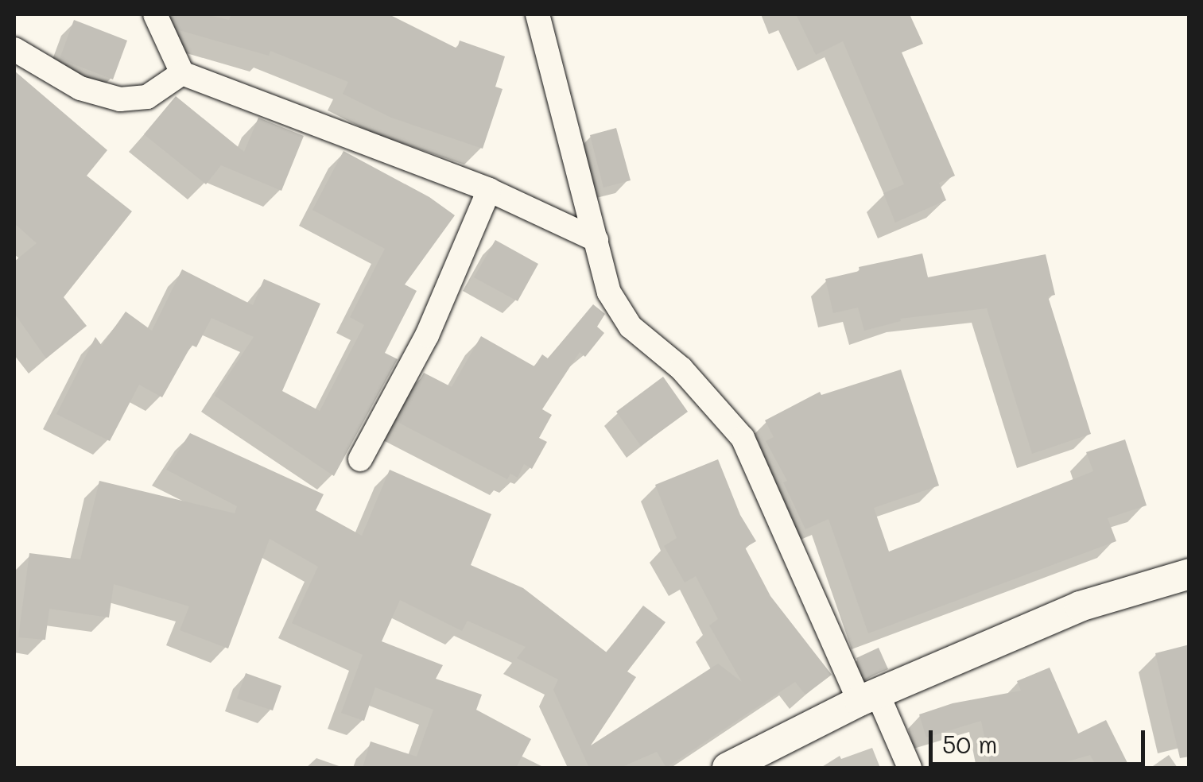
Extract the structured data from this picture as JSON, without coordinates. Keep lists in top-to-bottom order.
{
  "scale_bar": "50 m"
}
